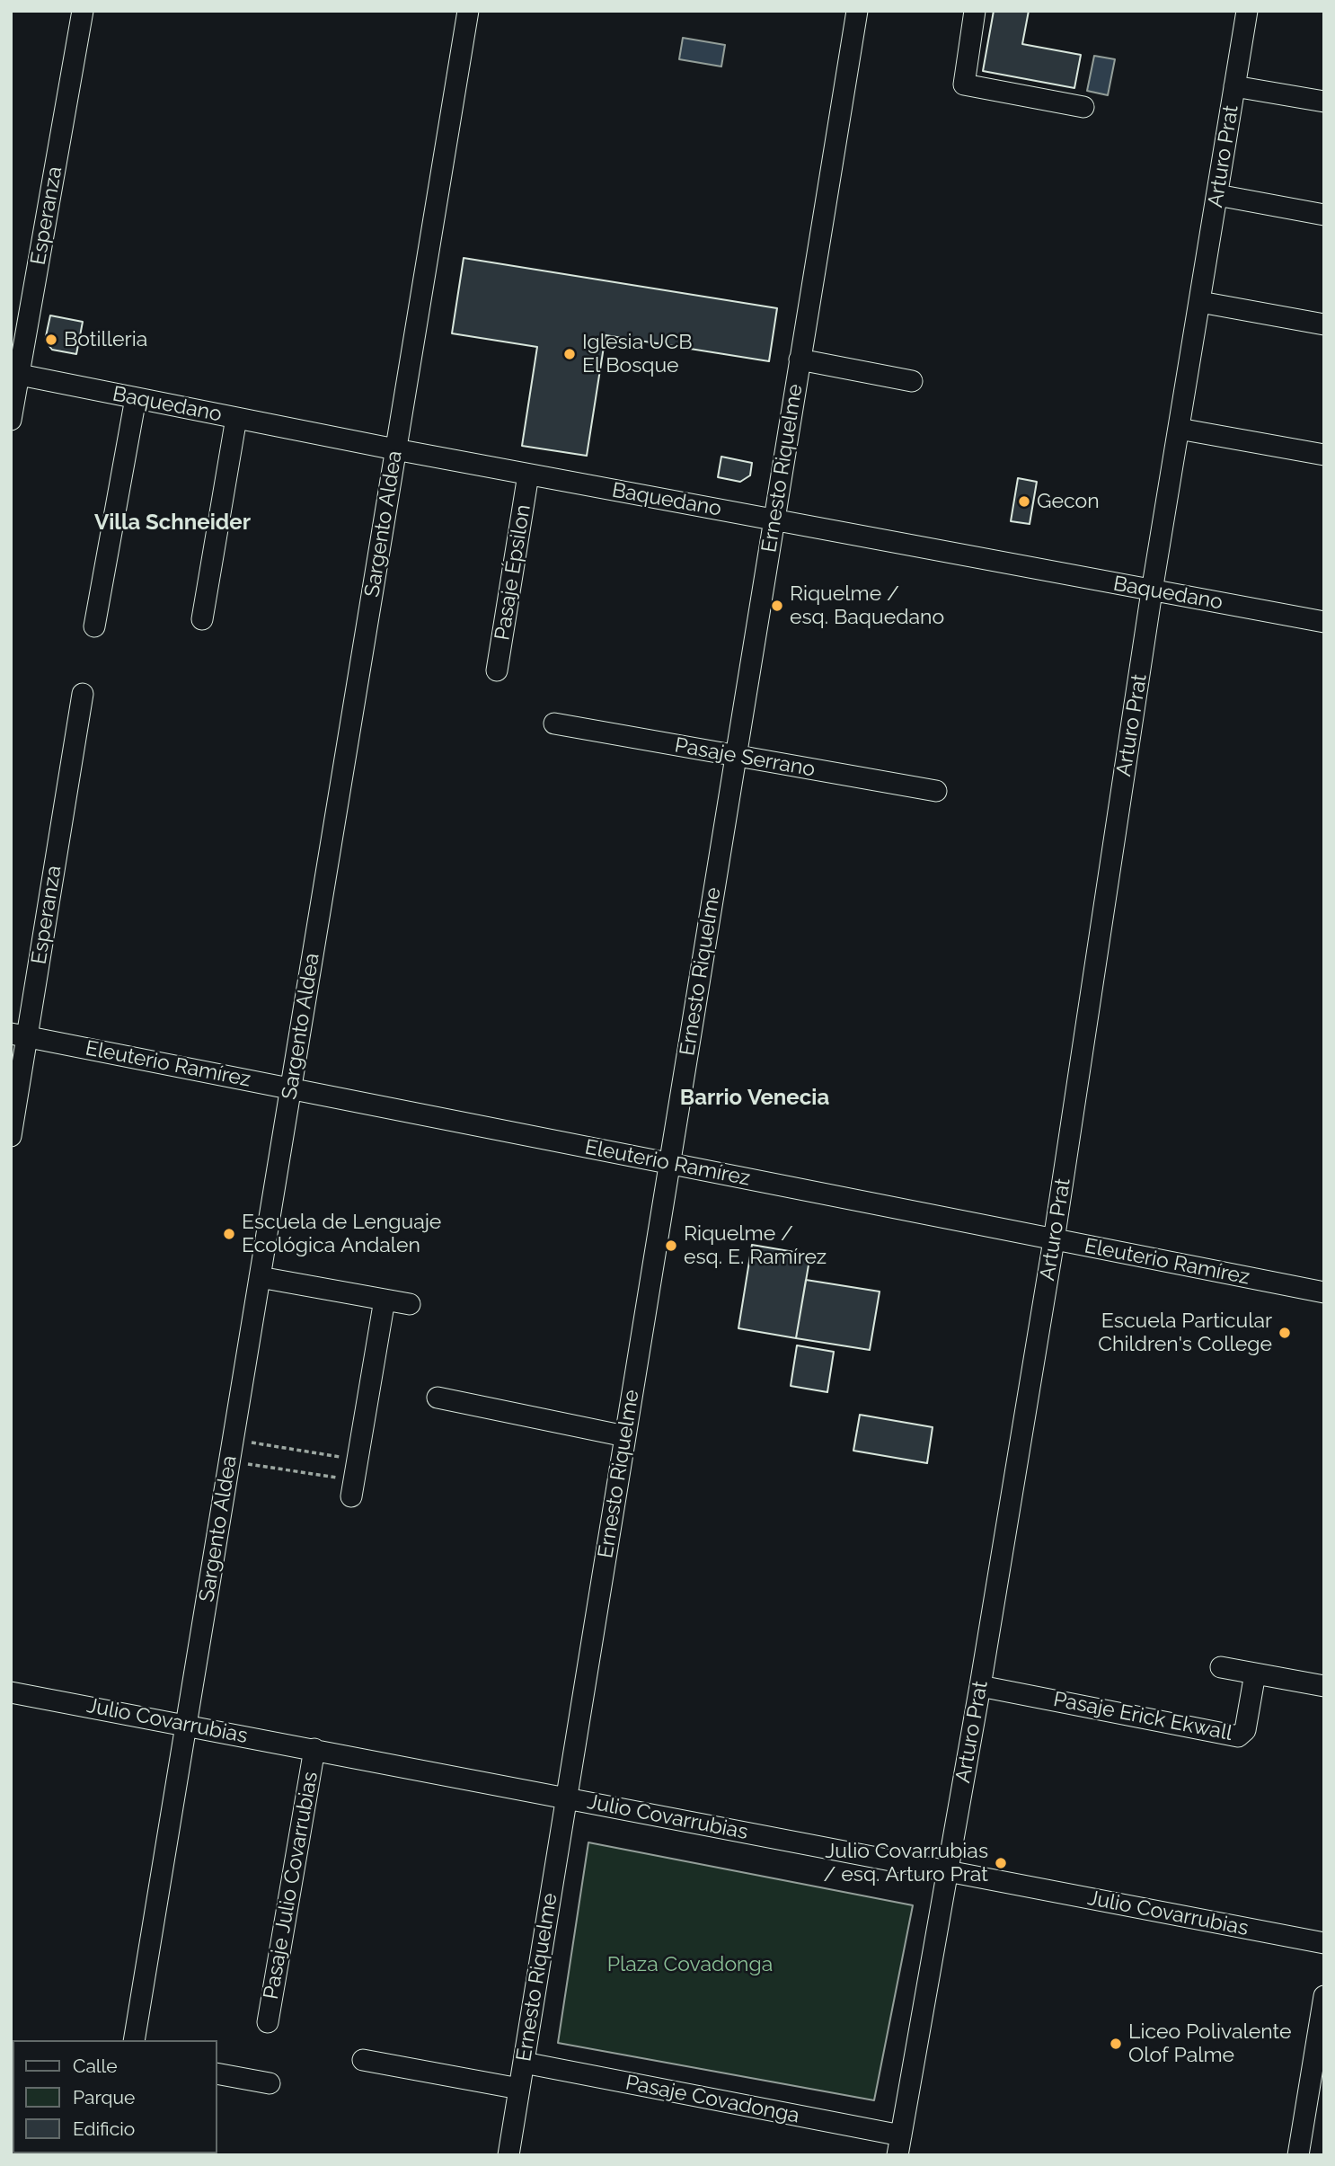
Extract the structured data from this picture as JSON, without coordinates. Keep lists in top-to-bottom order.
{
  "streets": {
    "street": [
      "Arturo Prat",
      "Esperanza",
      "Baquedano",
      "Ernesto Riquelme",
      "Sargento Aldea",
      "Pasaje Épsilon",
      "Pasaje Serrano",
      "Eleuterio Ramírez",
      "Pasaje Erick Ekwall",
      "Julio Covarrubias",
      "Pasaje Julio Covarrubias",
      "Pasaje Covadonga"
    ]
  },
  "crossings": [
    ["Arturo Prat", "Baquedano"],
    ["Arturo Prat", "Eleuterio Ramírez"],
    ["Arturo Prat", "Pasaje Erick Ekwall"],
    ["Arturo Prat", "Julio Covarrubias"],
    ["Arturo Prat", "Pasaje Covadonga"],
    ["Esperanza", "Baquedano"],
    ["Esperanza", "Eleuterio Ramírez"],
    ["Baquedano", "Ernesto Riquelme"],
    ["Baquedano", "Sargento Aldea"],
    ["Baquedano", "Pasaje Épsilon"],
    ["Ernesto Riquelme", "Pasaje Serrano"],
    ["Ernesto Riquelme", "Eleuterio Ramírez"],
    ["Ernesto Riquelme", "Julio Covarrubias"],
    ["Ernesto Riquelme", "Pasaje Covadonga"],
    ["Sargento Aldea", "Eleuterio Ramírez"],
    ["Sargento Aldea", "Julio Covarrubias"],
    ["Julio Covarrubias", "Pasaje Julio Covarrubias"]
  ],
  "districts": ["Villa Schneider", "Barrio Venecia"],
  "parks": ["Plaza Covadonga"],
  "places": [
    "Botilleria",
    "Iglesia UCB El Bosque",
    "Gecon",
    "Riquelme / esq. Baquedano",
    "Escuela de Lenguaje Ecológica Andalen",
    "Riquelme / esq. E. Ramírez",
    "Escuela Particular Children's College",
    "Julio Covarrubias / esq. Arturo Prat",
    "Liceo Polivalente Olof Palme"
  ],
  "legend": ["Calle", "Parque", "Edificio"]
}
